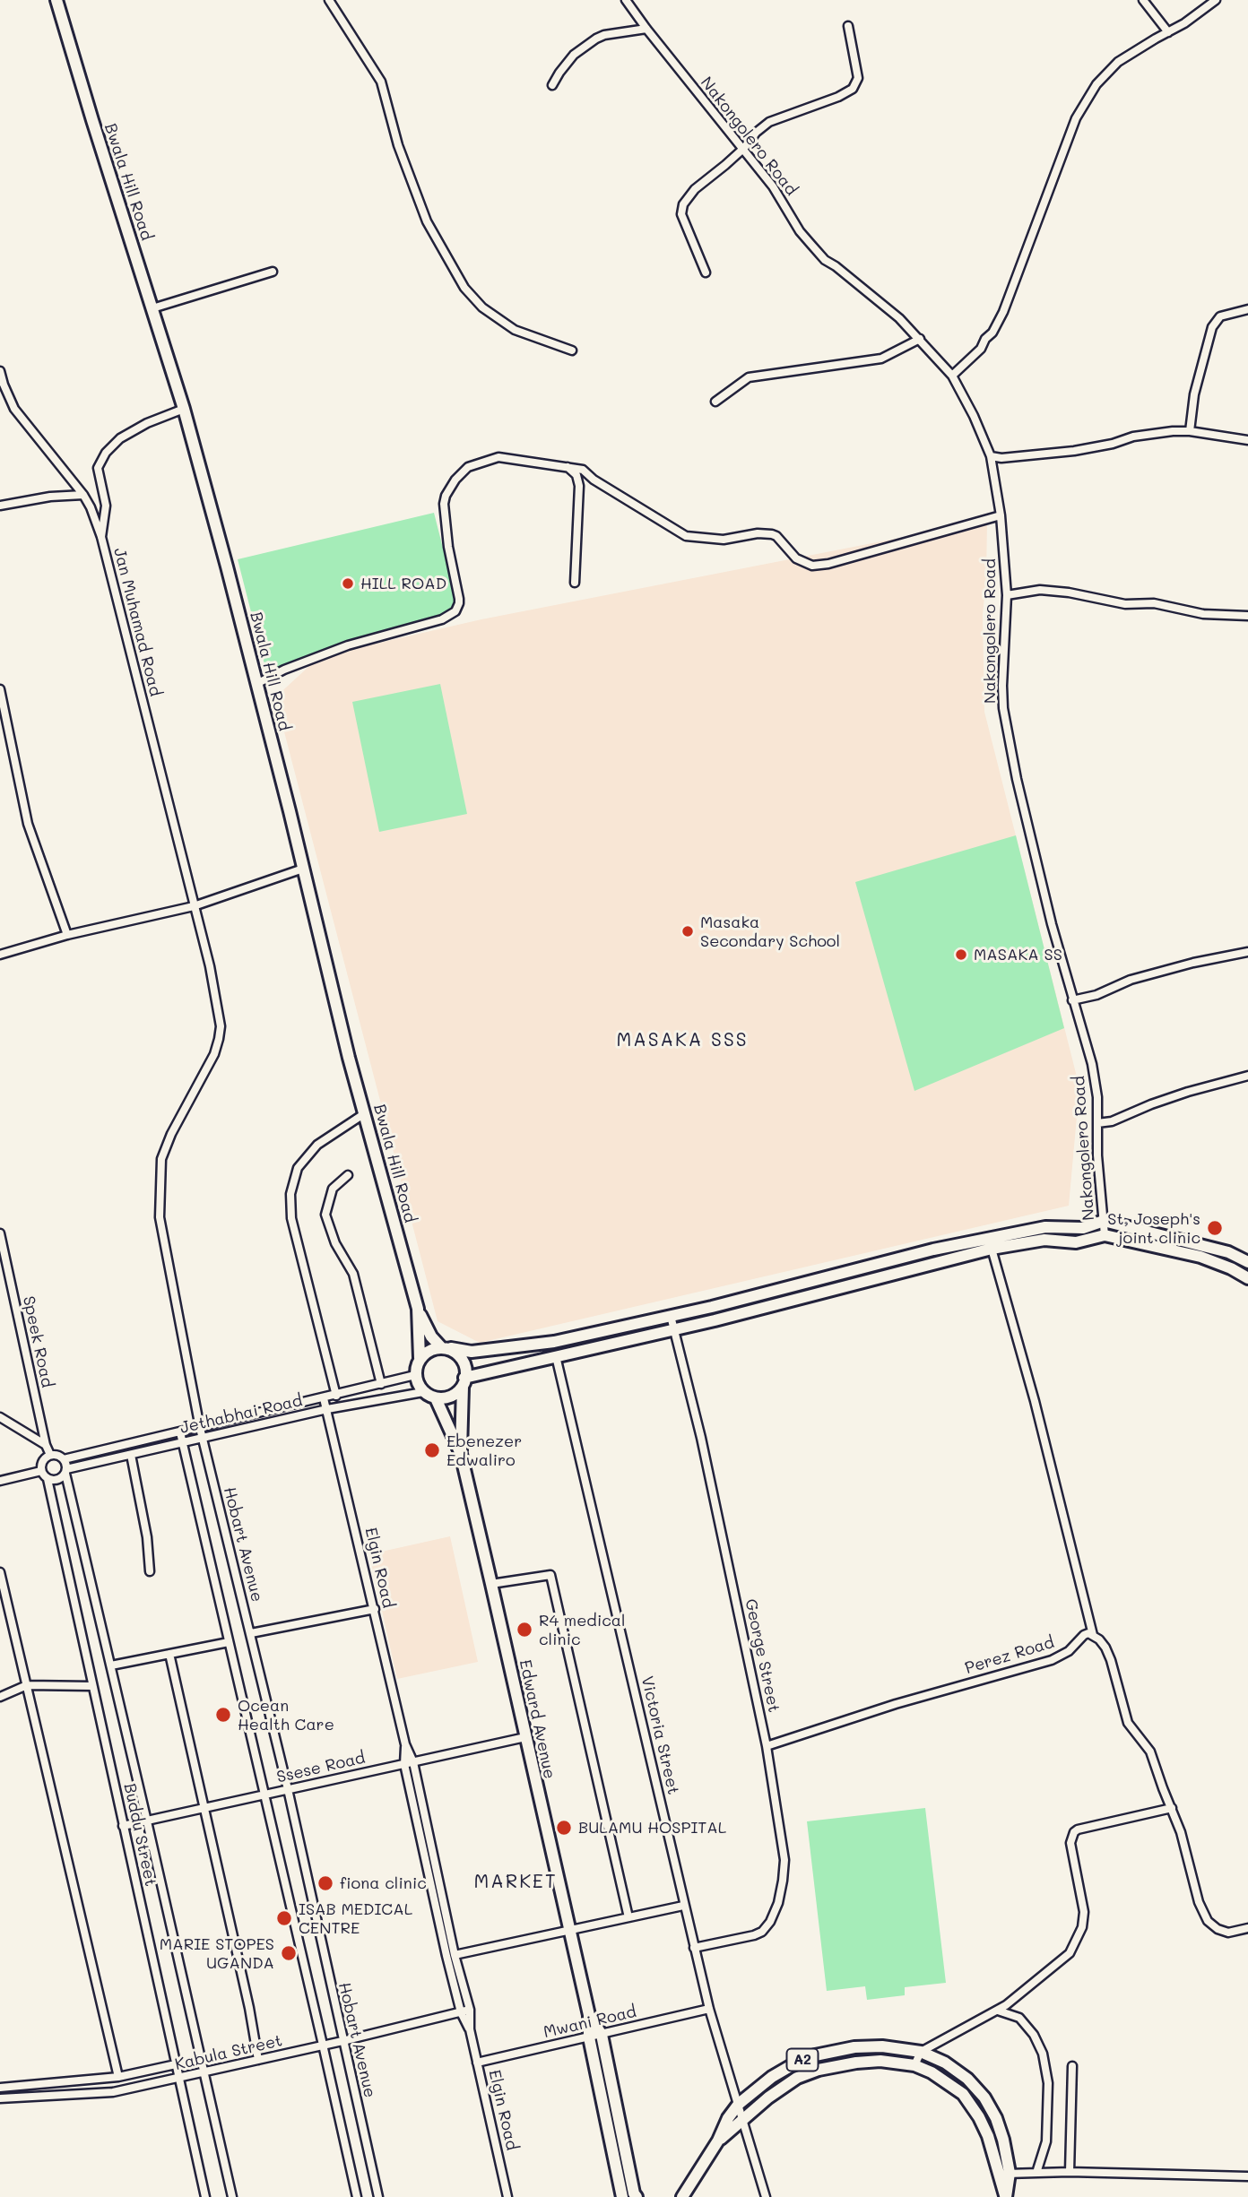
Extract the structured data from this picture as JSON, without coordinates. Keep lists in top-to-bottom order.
{
  "streets": {
    "street": [
      "Nakongolero Road",
      "Bwala Hill Road",
      "Jan Muhamad Road",
      "Speek Road",
      "Jethabhai Road",
      "Hobart Avenue",
      "Elgin Road",
      "George Street",
      "Perez Road",
      "Edward Avenue",
      "Victoria Street",
      "Ssese Road",
      "Buddu Street",
      "Mwani Road",
      "Kabula Street",
      "A2"
    ]
  },
  "crossings": [
    ["Bwala Hill Road", "Jethabhai Road"],
    ["Bwala Hill Road", "Edward Avenue"],
    ["Jan Muhamad Road", "Hobart Avenue"],
    ["Speek Road", "Jethabhai Road"],
    ["Speek Road", "Buddu Street"],
    ["Jethabhai Road", "Hobart Avenue"],
    ["Jethabhai Road", "Elgin Road"],
    ["Jethabhai Road", "Edward Avenue"],
    ["Jethabhai Road", "Buddu Street"],
    ["Hobart Avenue", "Ssese Road"],
    ["Hobart Avenue", "Kabula Street"],
    ["Elgin Road", "Ssese Road"],
    ["Elgin Road", "Mwani Road"],
    ["Elgin Road", "Kabula Street"],
    ["George Street", "Perez Road"],
    ["George Street", "Victoria Street"],
    ["Edward Avenue", "Ssese Road"],
    ["Edward Avenue", "Mwani Road"],
    ["Victoria Street", "Mwani Road"],
    ["Victoria Street", "A2"],
    ["Ssese Road", "Buddu Street"],
    ["Buddu Street", "Kabula Street"]
  ],
  "districts": ["MASAKA SSS", "MARKET"],
  "places": [
    "HILL ROAD",
    "Masaka Secondary School",
    "MASAKA SS",
    "St, Joseph's joint clinic",
    "Ebenezer Edwaliro",
    "R4 medical clinic",
    "Ocean Health Care",
    "BULAMU HOSPITAL",
    "fiona clinic",
    "ISAB MEDICAL CENTRE",
    "MARIE STOPES UGANDA"
  ]
}
